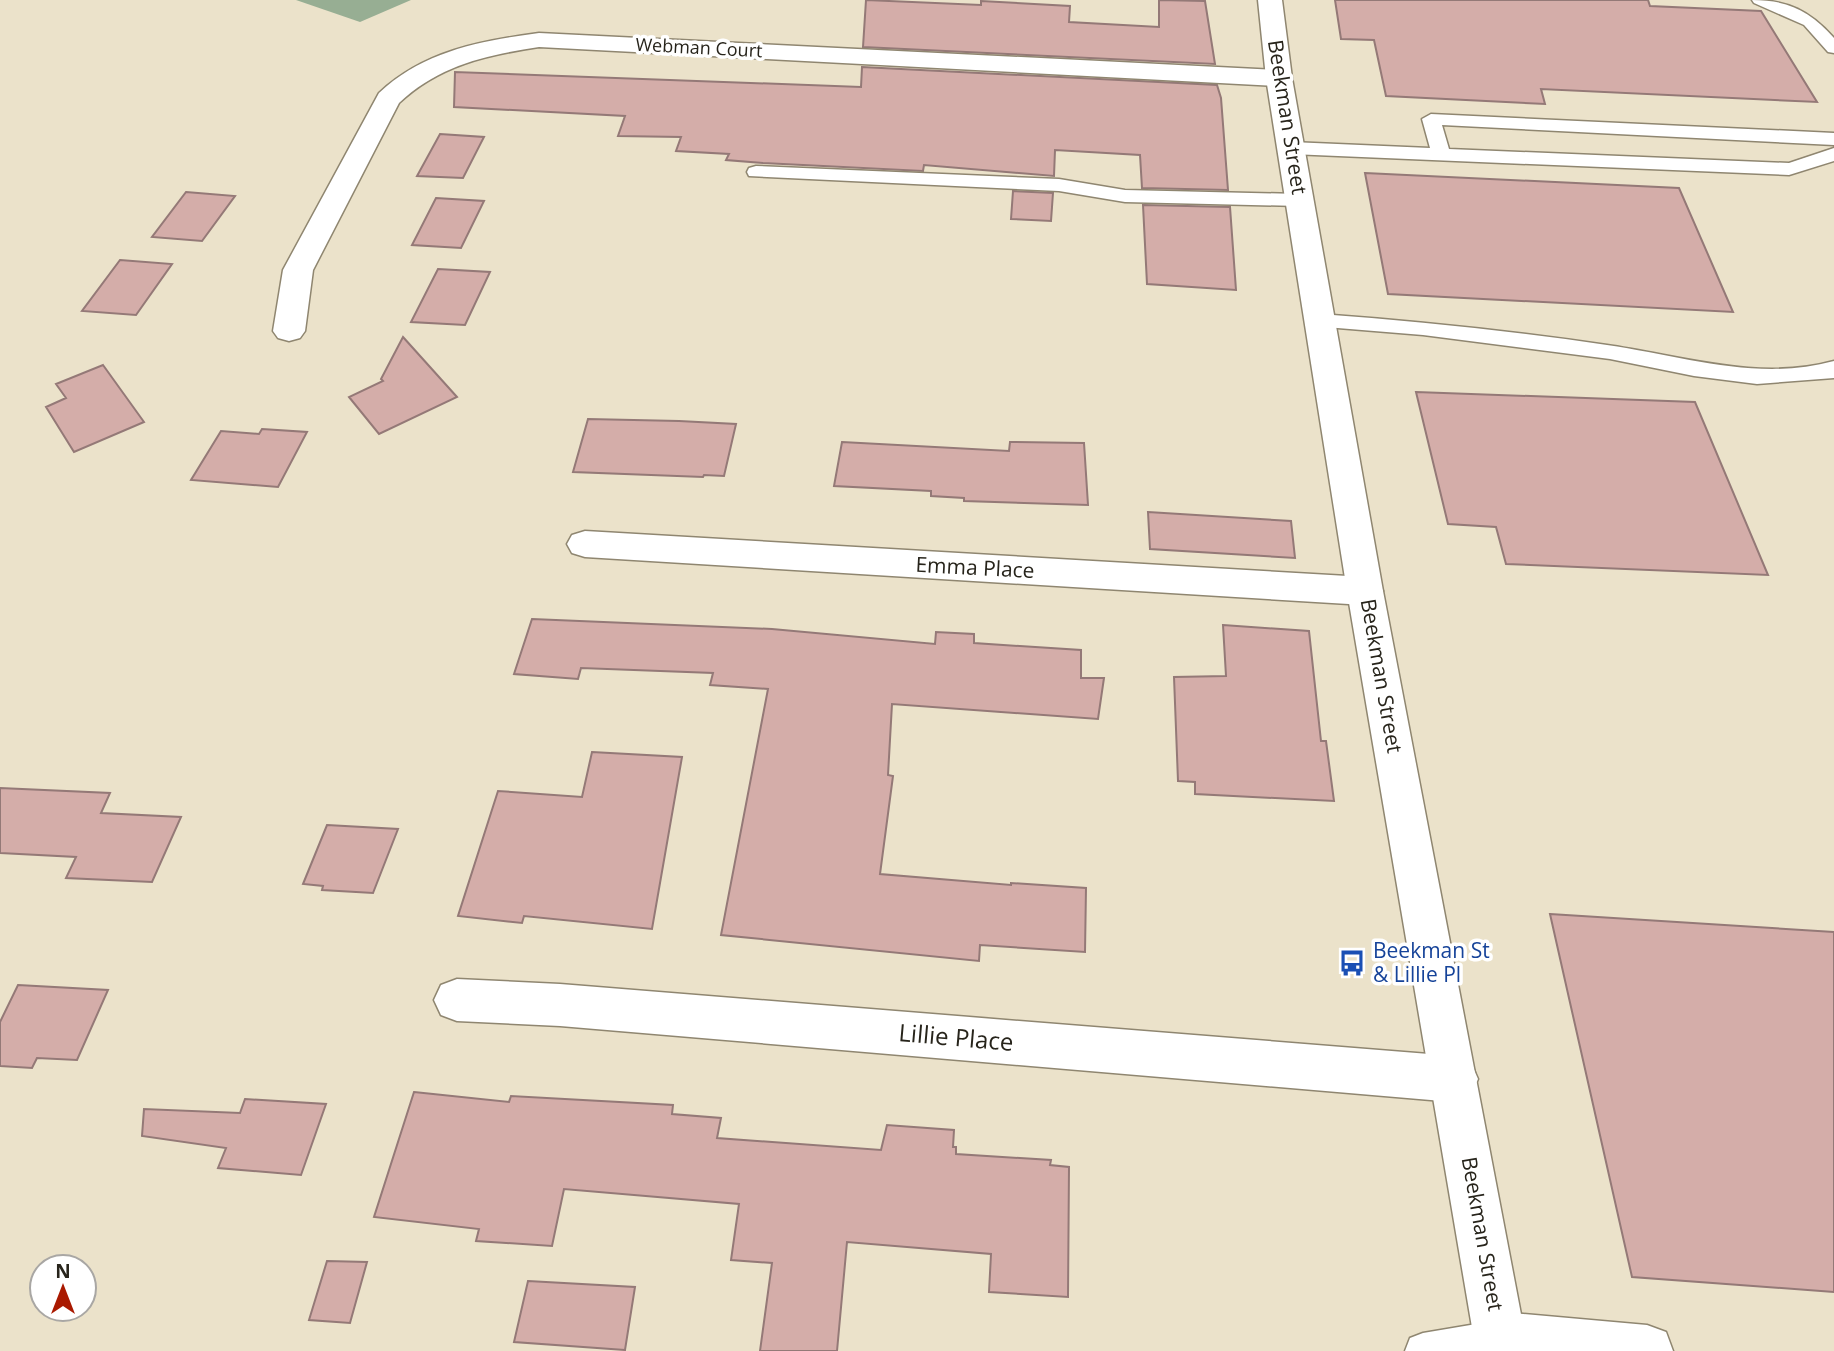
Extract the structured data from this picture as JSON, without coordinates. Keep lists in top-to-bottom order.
{
  "streets": {
    "street": [
      "Webman Court",
      "Beekman Street",
      "Emma Place",
      "Lillie Place"
    ]
  },
  "crossings": [
    ["Webman Court", "Beekman Street"],
    ["Beekman Street", "Emma Place"],
    ["Beekman Street", "Lillie Place"]
  ],
  "places": {
    "bus stop": ["Beekman St & Lillie Pl"]
  },
  "north": "top"
}
